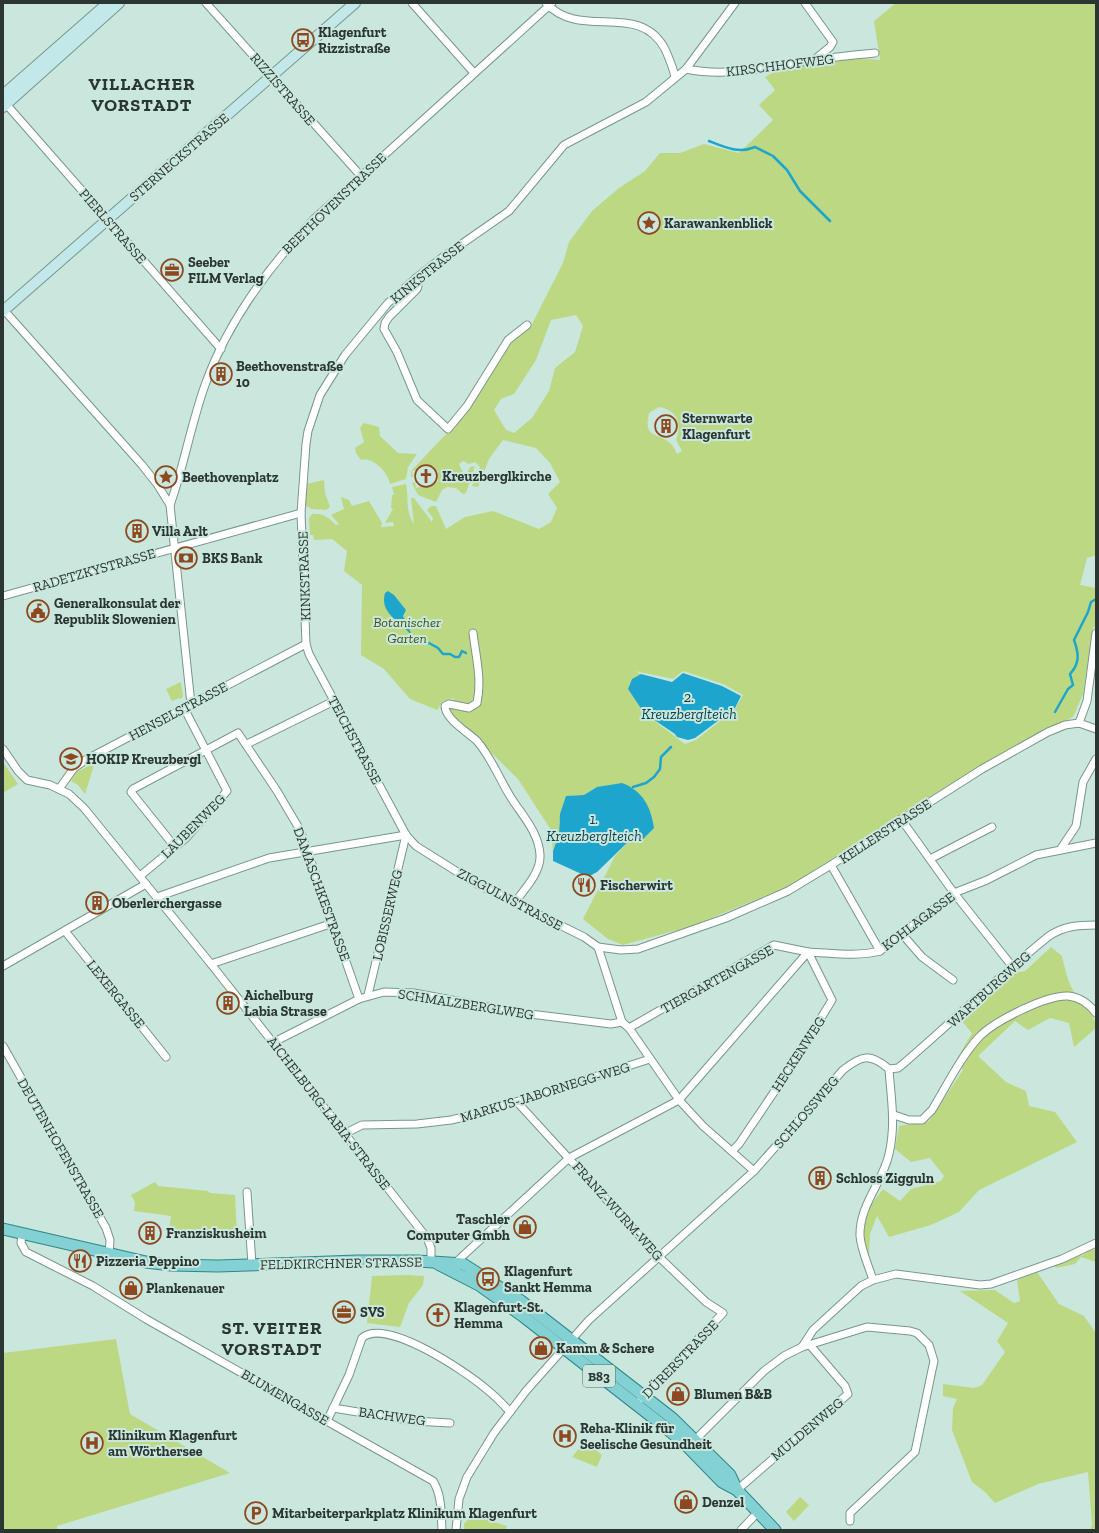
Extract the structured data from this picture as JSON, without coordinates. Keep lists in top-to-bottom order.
{
  "streets": {
    "main road": ["FELDKIRCHNER STRASSE", "B83"],
    "street": [
      "KIRSCHHOFWEG",
      "RIZZISTRASSE",
      "STERNECKSTRASSE",
      "BEETHOVENSTRASSE",
      "PIERLSTRASSE",
      "KINKSTRASSE",
      "RADETZKYSTRASSE",
      "HENSELSTRASSE",
      "TEICHSTRASSE",
      "LAUBENWEG",
      "KELLERSTRASSE",
      "DAMASCHKESTRASSE",
      "ZIGGULNSTRASSE",
      "LOBISSERWEG",
      "KOHLAGASSE",
      "TIERGARTENGASSE",
      "WARTBURGWEG",
      "LEXERGASSE",
      "SCHMALZBERGLWEG",
      "HECKENWEG",
      "MARKUS-JABORNEGG-WEG",
      "SCHLOSSWEG",
      "AICHELBURG-LABIA-STRASSE",
      "DEUTENHOFENSTRASSE",
      "FRANZ-WURM-WEG",
      "DÜRERSTRASSE",
      "BLUMENGASSE",
      "BACHWEG",
      "MULDENWEG"
    ]
  },
  "crossings": [
    ["KIRSCHHOFWEG", "KINKSTRASSE"],
    ["RIZZISTRASSE", "STERNECKSTRASSE"],
    ["RIZZISTRASSE", "BEETHOVENSTRASSE"],
    ["STERNECKSTRASSE", "PIERLSTRASSE"],
    ["BEETHOVENSTRASSE", "PIERLSTRASSE"],
    ["BEETHOVENSTRASSE", "RADETZKYSTRASSE"],
    ["BEETHOVENSTRASSE", "HENSELSTRASSE"],
    ["KINKSTRASSE", "RADETZKYSTRASSE"],
    ["KINKSTRASSE", "HENSELSTRASSE"],
    ["KINKSTRASSE", "TEICHSTRASSE"],
    ["HENSELSTRASSE", "TEICHSTRASSE"],
    ["HENSELSTRASSE", "LAUBENWEG"],
    ["HENSELSTRASSE", "AICHELBURG-LABIA-STRASSE"],
    ["TEICHSTRASSE", "ZIGGULNSTRASSE"],
    ["TEICHSTRASSE", "LOBISSERWEG"],
    ["LAUBENWEG", "DAMASCHKESTRASSE"],
    ["LAUBENWEG", "AICHELBURG-LABIA-STRASSE"],
    ["KELLERSTRASSE", "ZIGGULNSTRASSE"],
    ["DAMASCHKESTRASSE", "SCHMALZBERGLWEG"],
    ["ZIGGULNSTRASSE", "LOBISSERWEG"],
    ["LOBISSERWEG", "SCHMALZBERGLWEG"],
    ["KOHLAGASSE", "TIERGARTENGASSE"],
    ["KOHLAGASSE", "HECKENWEG"],
    ["TIERGARTENGASSE", "HECKENWEG"],
    ["WARTBURGWEG", "SCHLOSSWEG"],
    ["SCHMALZBERGLWEG", "AICHELBURG-LABIA-STRASSE"],
    ["MARKUS-JABORNEGG-WEG", "AICHELBURG-LABIA-STRASSE"],
    ["MARKUS-JABORNEGG-WEG", "FRANZ-WURM-WEG"],
    ["SCHLOSSWEG", "FRANZ-WURM-WEG"],
    ["SCHLOSSWEG", "FELDKIRCHNER STRASSE"],
    ["AICHELBURG-LABIA-STRASSE", "FELDKIRCHNER STRASSE"],
    ["DEUTENHOFENSTRASSE", "FELDKIRCHNER STRASSE"],
    ["FRANZ-WURM-WEG", "DÜRERSTRASSE"],
    ["FELDKIRCHNER STRASSE", "DÜRERSTRASSE"],
    ["FELDKIRCHNER STRASSE", "BLUMENGASSE"],
    ["FELDKIRCHNER STRASSE", "MULDENWEG"]
  ],
  "districts": ["VILLACHER VORSTADT", "ST. VEITER VORSTADT"],
  "water": ["2. Kreuzberglteich", "1. Kreuzberglteich"],
  "parks": ["Botanischer Garten"],
  "places": {
    "bus stop": ["Klagenfurt Rizzistraße", "Klagenfurt Sankt Hemma"],
    "place": ["Karawankenblick", "Beethovenplatz"],
    "office": ["Seeber FILM Verlag", "SVS"],
    "building": [
      "Beethovenstraße 10",
      "Sternwarte Klagenfurt",
      "Villa Arlt",
      "Oberlerchergasse",
      "Aichelburg Labia Strasse",
      "Schloss Zigguln",
      "Franziskusheim"
    ],
    "church": ["Kreuzberglkirche", "Klagenfurt-St. Hemma"],
    "bank": ["BKS Bank"],
    "public building": ["Generalkonsulat der Republik Slowenien"],
    "school or university": ["HOKIP Kreuzbergl"],
    "restaurant": ["Fischerwirt", "Pizzeria Peppino"],
    "shop": [
      "Taschler Computer Gmbh",
      "Plankenauer",
      "Kamm & Schere",
      "Blumen B&B",
      "Denzel"
    ],
    "hospital": ["Reha-Klinik für Seelische Gesundheit", "Klinikum Klagenfurt am Wörthersee"],
    "parking": ["Mitarbeiterparkplatz Klinikum Klagenfurt"]
  }
}
